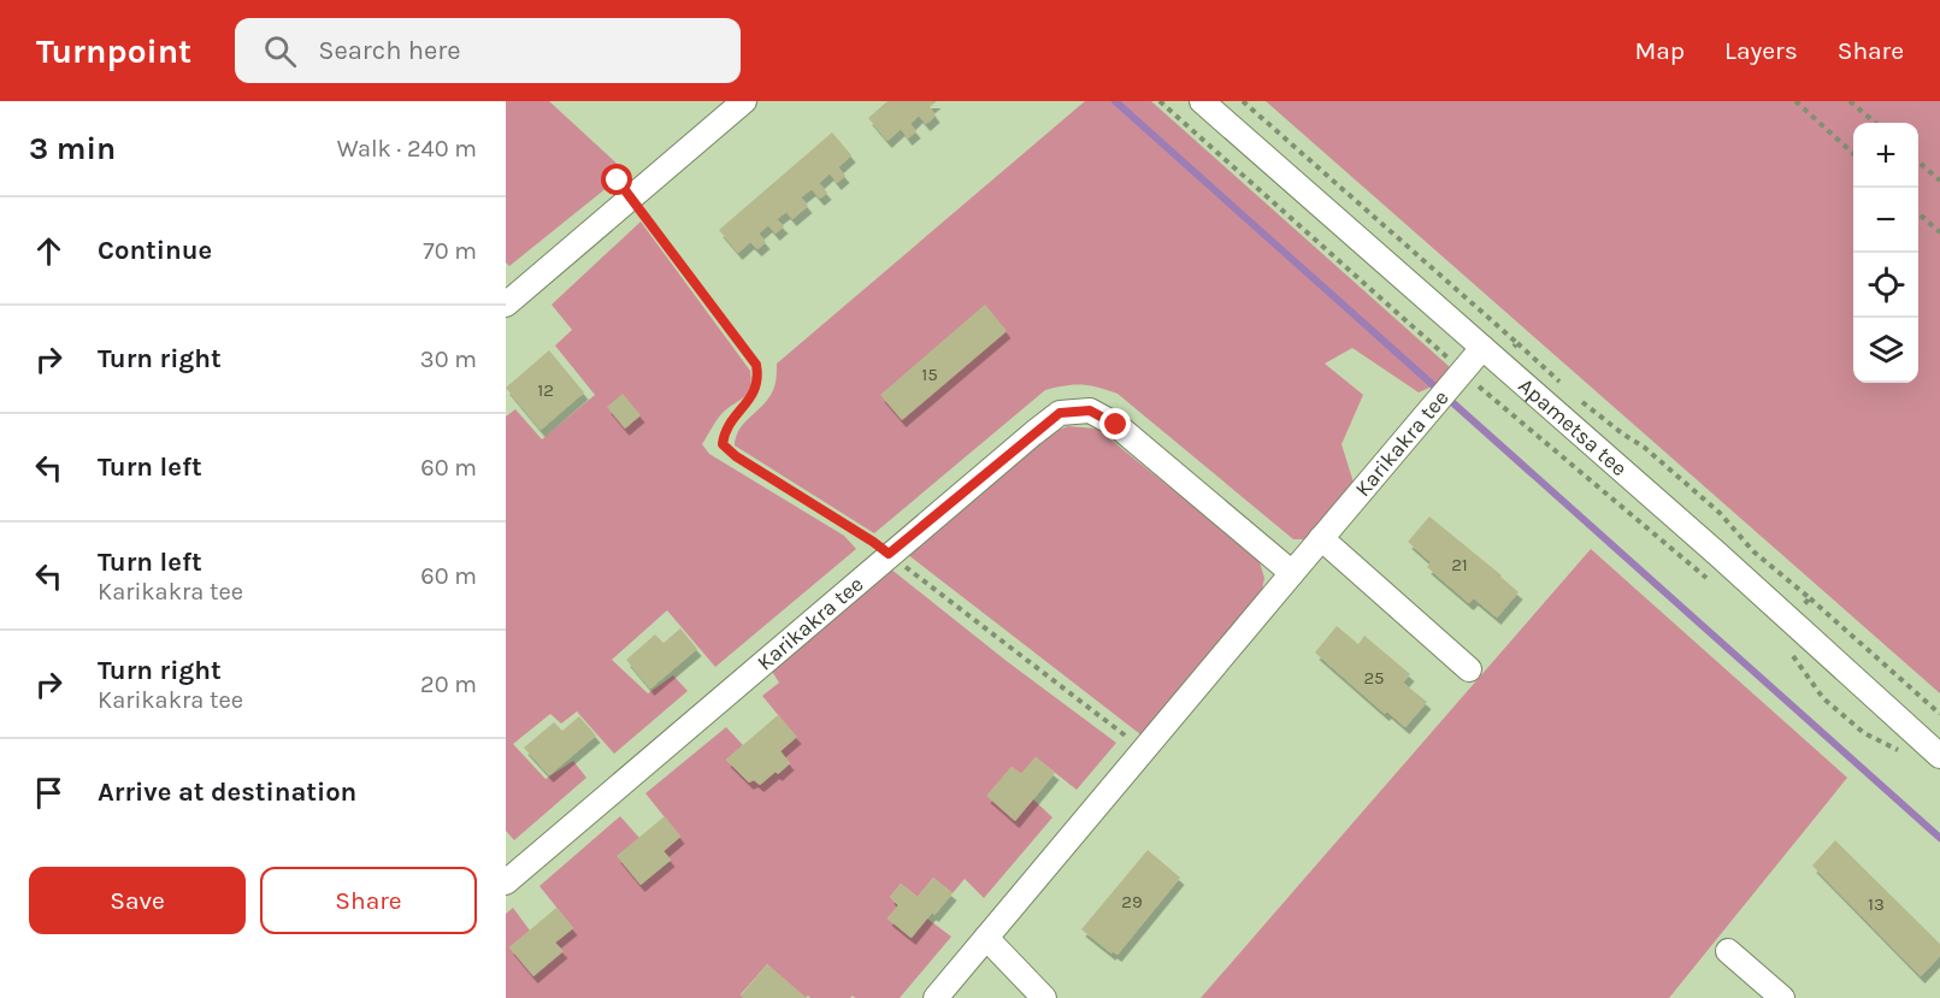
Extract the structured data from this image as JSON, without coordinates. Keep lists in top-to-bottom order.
{
  "streets": {
    "street": ["Apametsa tee", "Karikakra tee"]
  },
  "crossings": [
    ["Apametsa tee", "Karikakra tee"]
  ],
  "house_numbers": [
    "15",
    "12",
    "21",
    "25",
    "29",
    "13"
  ],
  "page": {
    "header": "Turnpoint",
    "search": "Search here",
    "nav": ["Map", "Layers", "Share"],
    "heading": ["3 min", "Walk · 240 m"],
    "map_buttons": ["+", "−"],
    "list": [
      ["Continue", "70 m"],
      ["Turn right", "30 m"],
      ["Turn left", "60 m"],
      ["Turn left", "Karikakra tee", "60 m"],
      ["Turn right", "Karikakra tee", "20 m"],
      "Arrive at destination"
    ],
    "buttons": ["Save", "Share"]
  }
}
